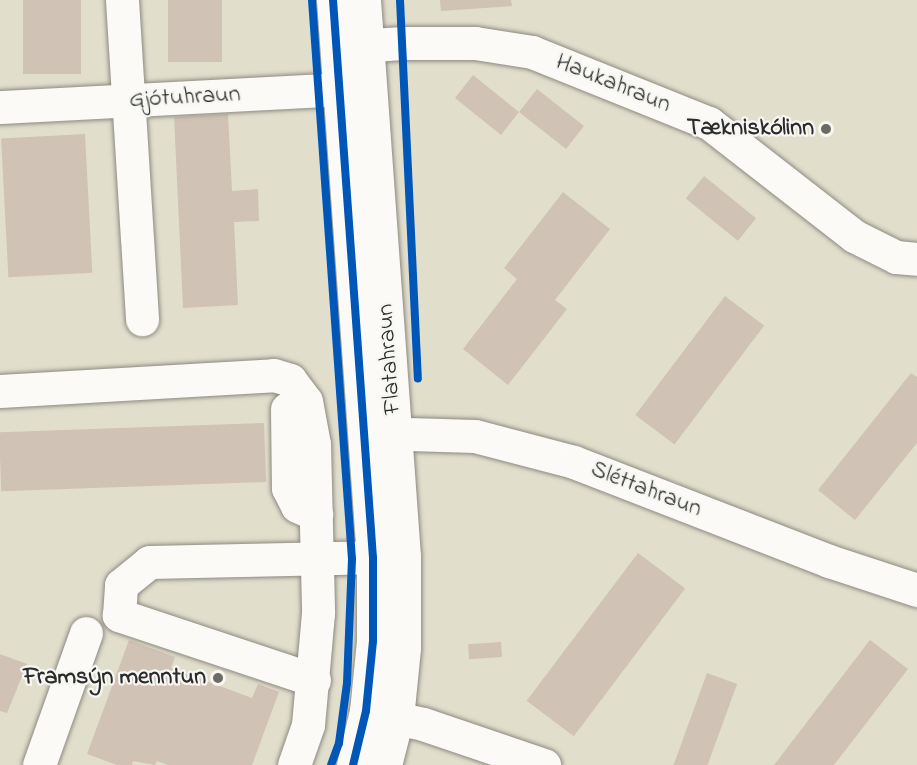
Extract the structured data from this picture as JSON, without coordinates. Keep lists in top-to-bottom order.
{
  "streets": {
    "street": [
      "Haukahraun",
      "Gjótuhraun",
      "Flatahraun",
      "Sléttahraun"
    ]
  },
  "crossings": [
    ["Haukahraun", "Flatahraun"],
    ["Gjótuhraun", "Flatahraun"],
    ["Flatahraun", "Sléttahraun"]
  ],
  "places": ["Tækniskólinn", "Framsýn menntun"]
}
